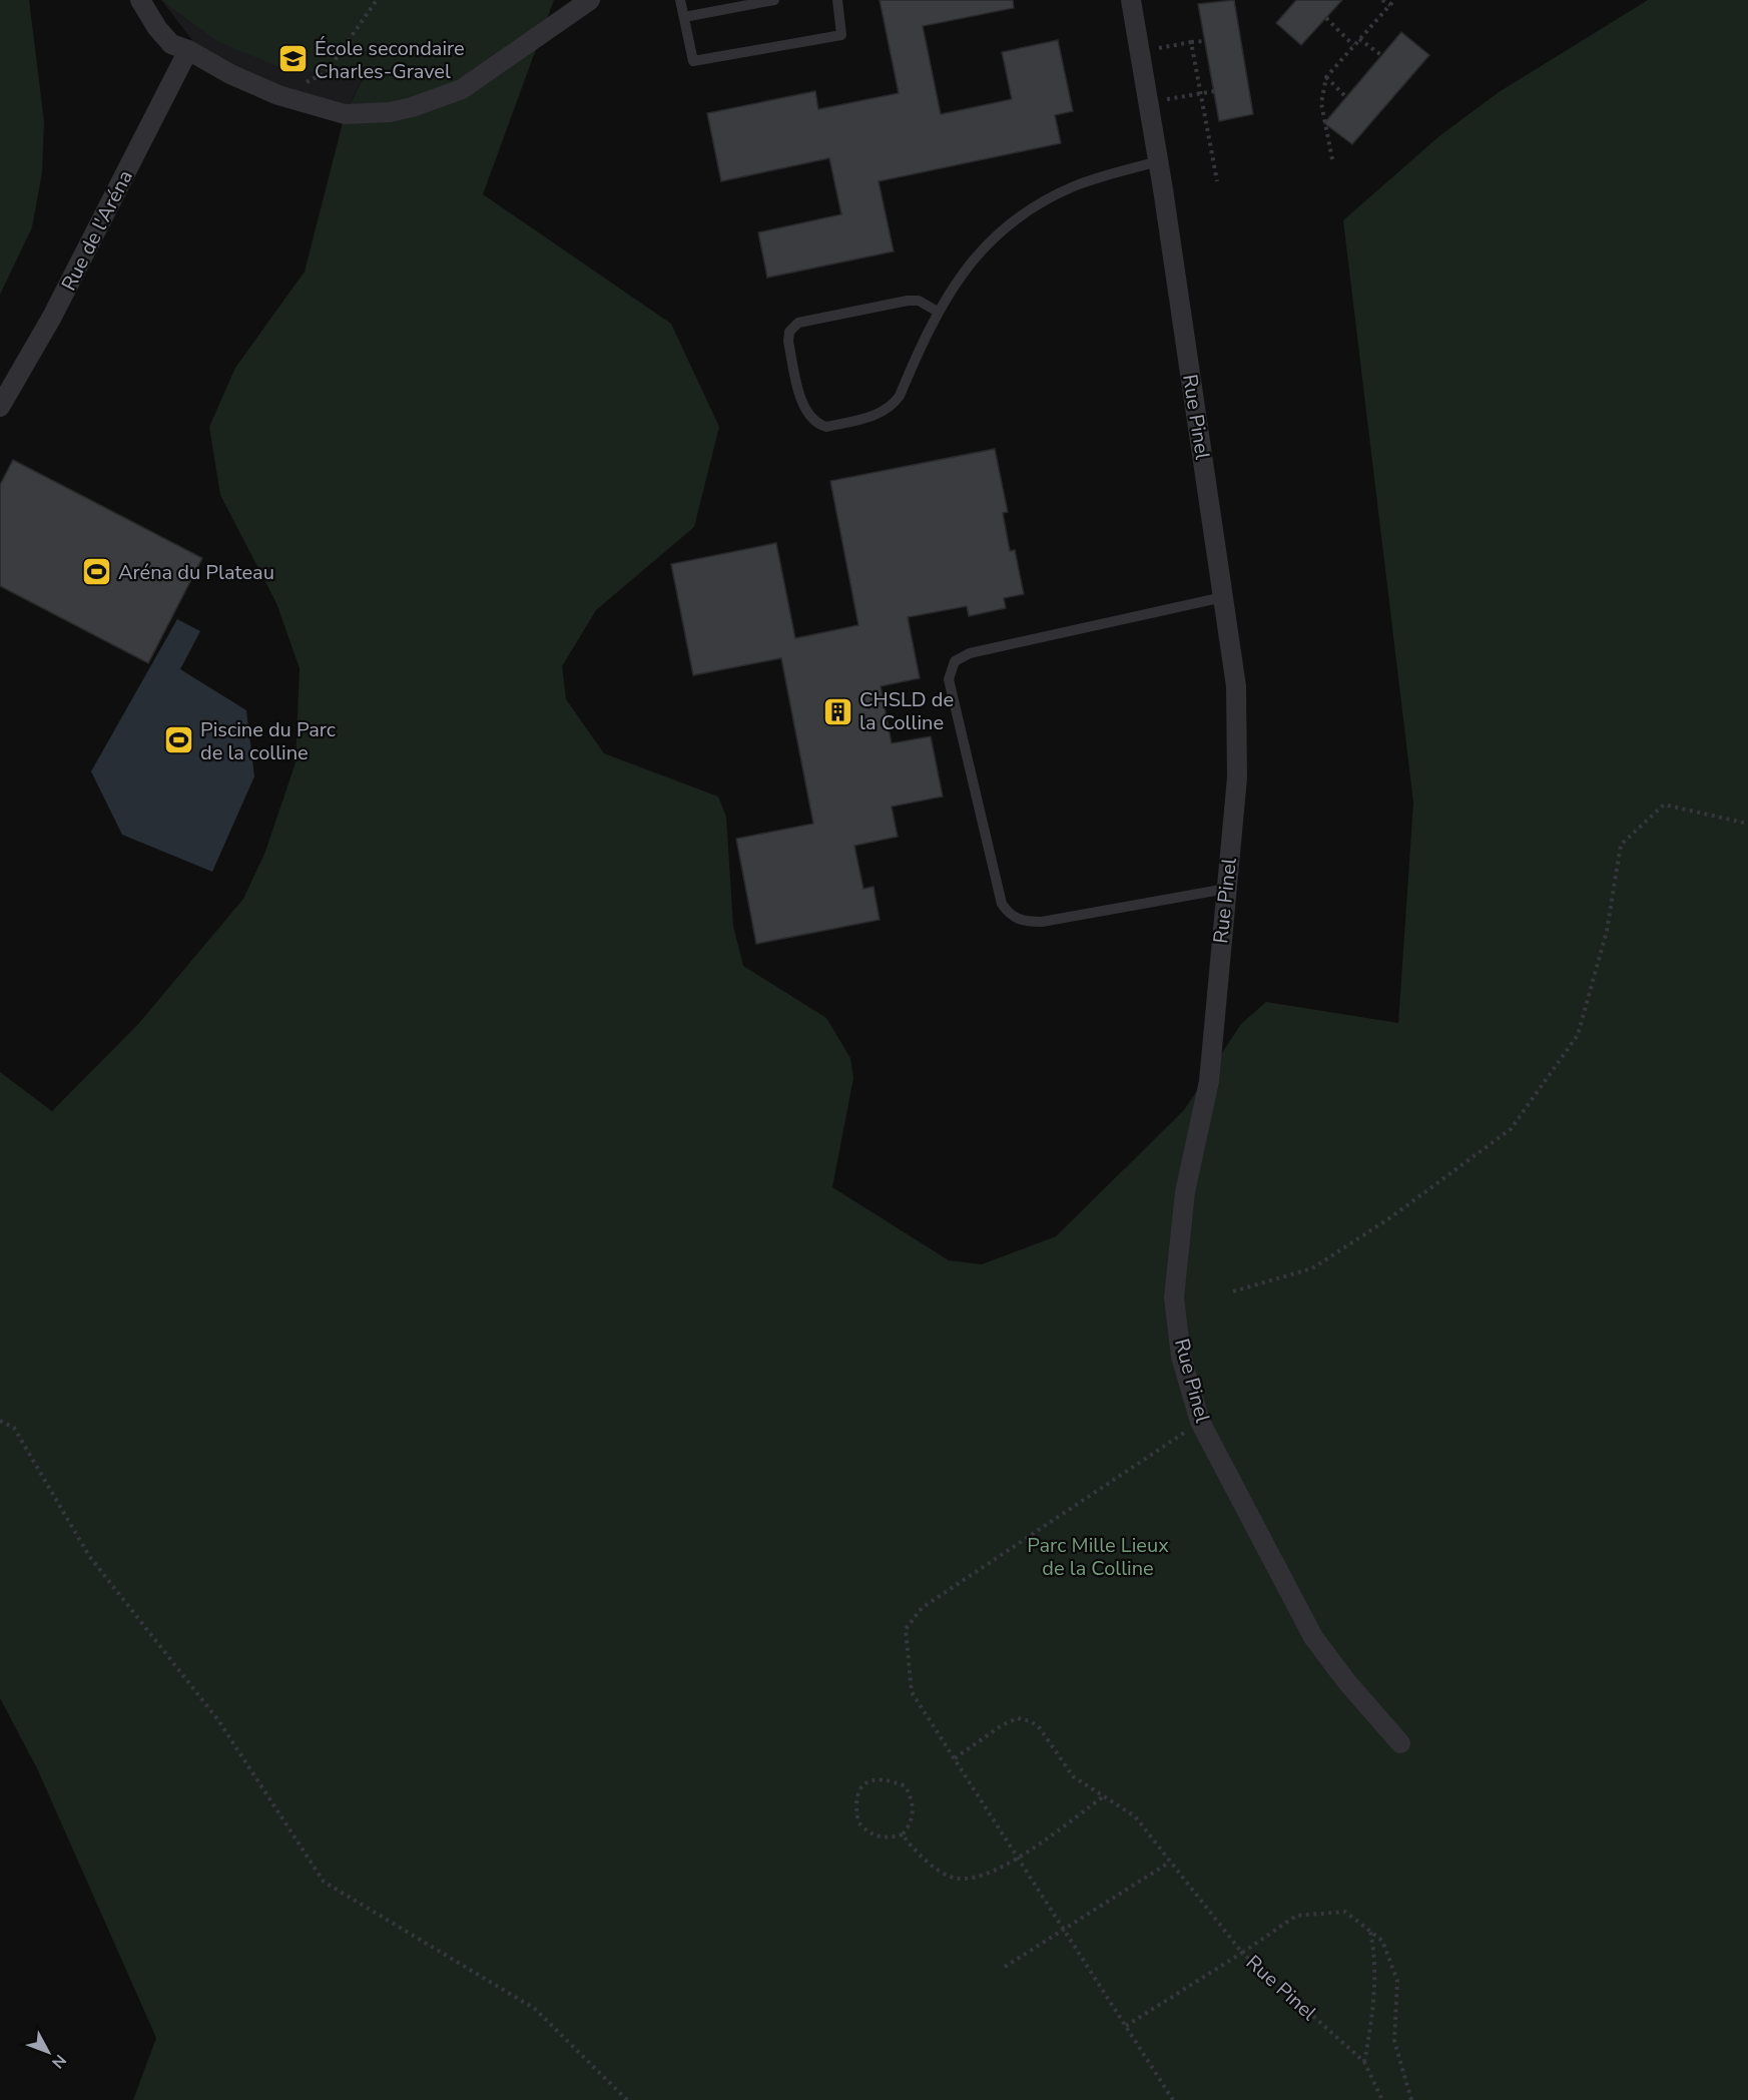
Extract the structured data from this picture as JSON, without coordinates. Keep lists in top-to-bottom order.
{
  "streets": {
    "street": ["Rue de l'Aréna", "Rue Pinel"]
  },
  "parks": ["Parc Mille Lieux de la Colline"],
  "places": {
    "school or university": ["École secondaire Charles-Gravel"],
    "sports": ["Aréna du Plateau", "Piscine du Parc de la colline"],
    "building": ["CHSLD de la Colline"]
  },
  "north": "bottom right"
}
